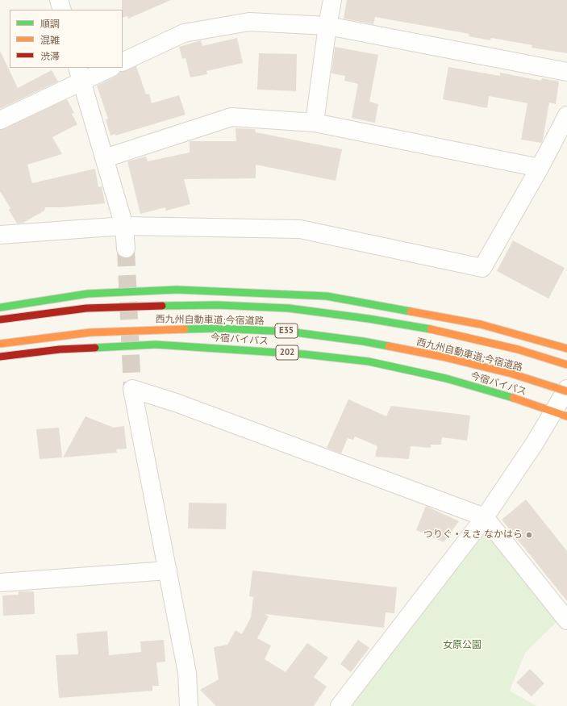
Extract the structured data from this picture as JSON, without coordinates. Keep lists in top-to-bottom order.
{
  "streets": {
    "highway": [
      "西九州自動車道;今宿道路",
      "E35",
      "今宿バイパス",
      "202"
    ]
  },
  "parks": ["女原公園"],
  "places": ["つりぐ・えさ なかはら"],
  "legend": ["順調", "混雑", "渋滞"]
}
